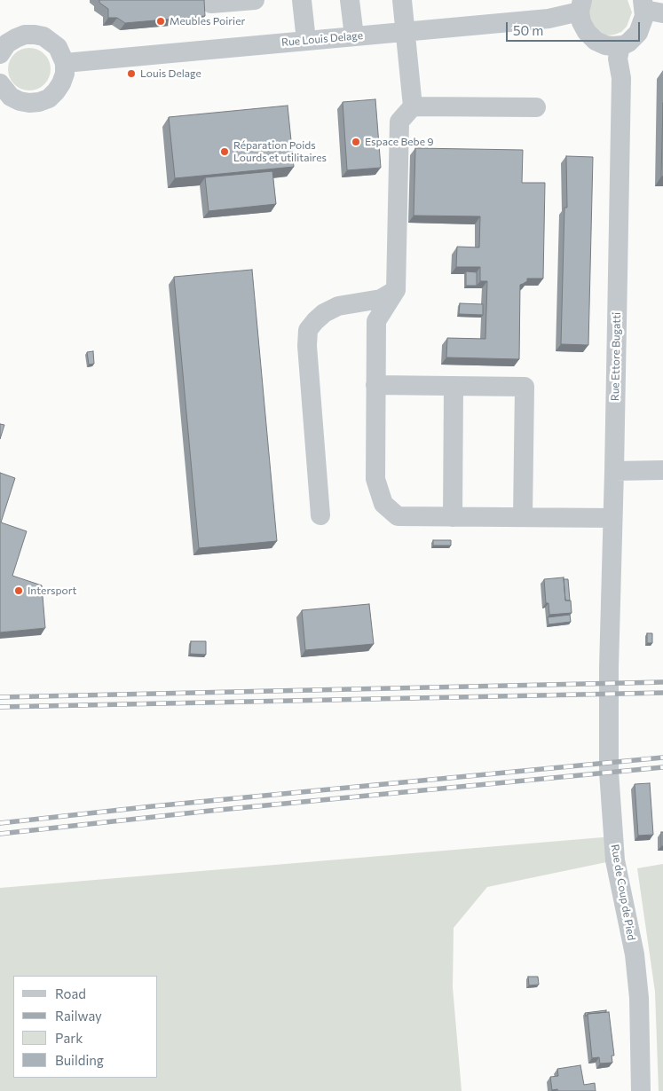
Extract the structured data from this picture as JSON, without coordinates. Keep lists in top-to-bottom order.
{
  "streets": {
    "street": ["Rue Louis Delage", "Rue Ettore Bugatti", "Rue de Coup de Pied"]
  },
  "crossings": [
    ["Rue Ettore Bugatti", "Rue de Coup de Pied"]
  ],
  "places": [
    "Meubles Poirier",
    "Louis Delage",
    "Espace Bebe 9",
    "Réparation Poids Lourds et utilitaires",
    "Intersport"
  ],
  "legend": [
    "Road",
    "Railway",
    "Park",
    "Building"
  ],
  "scale_bar": "50 m"
}
